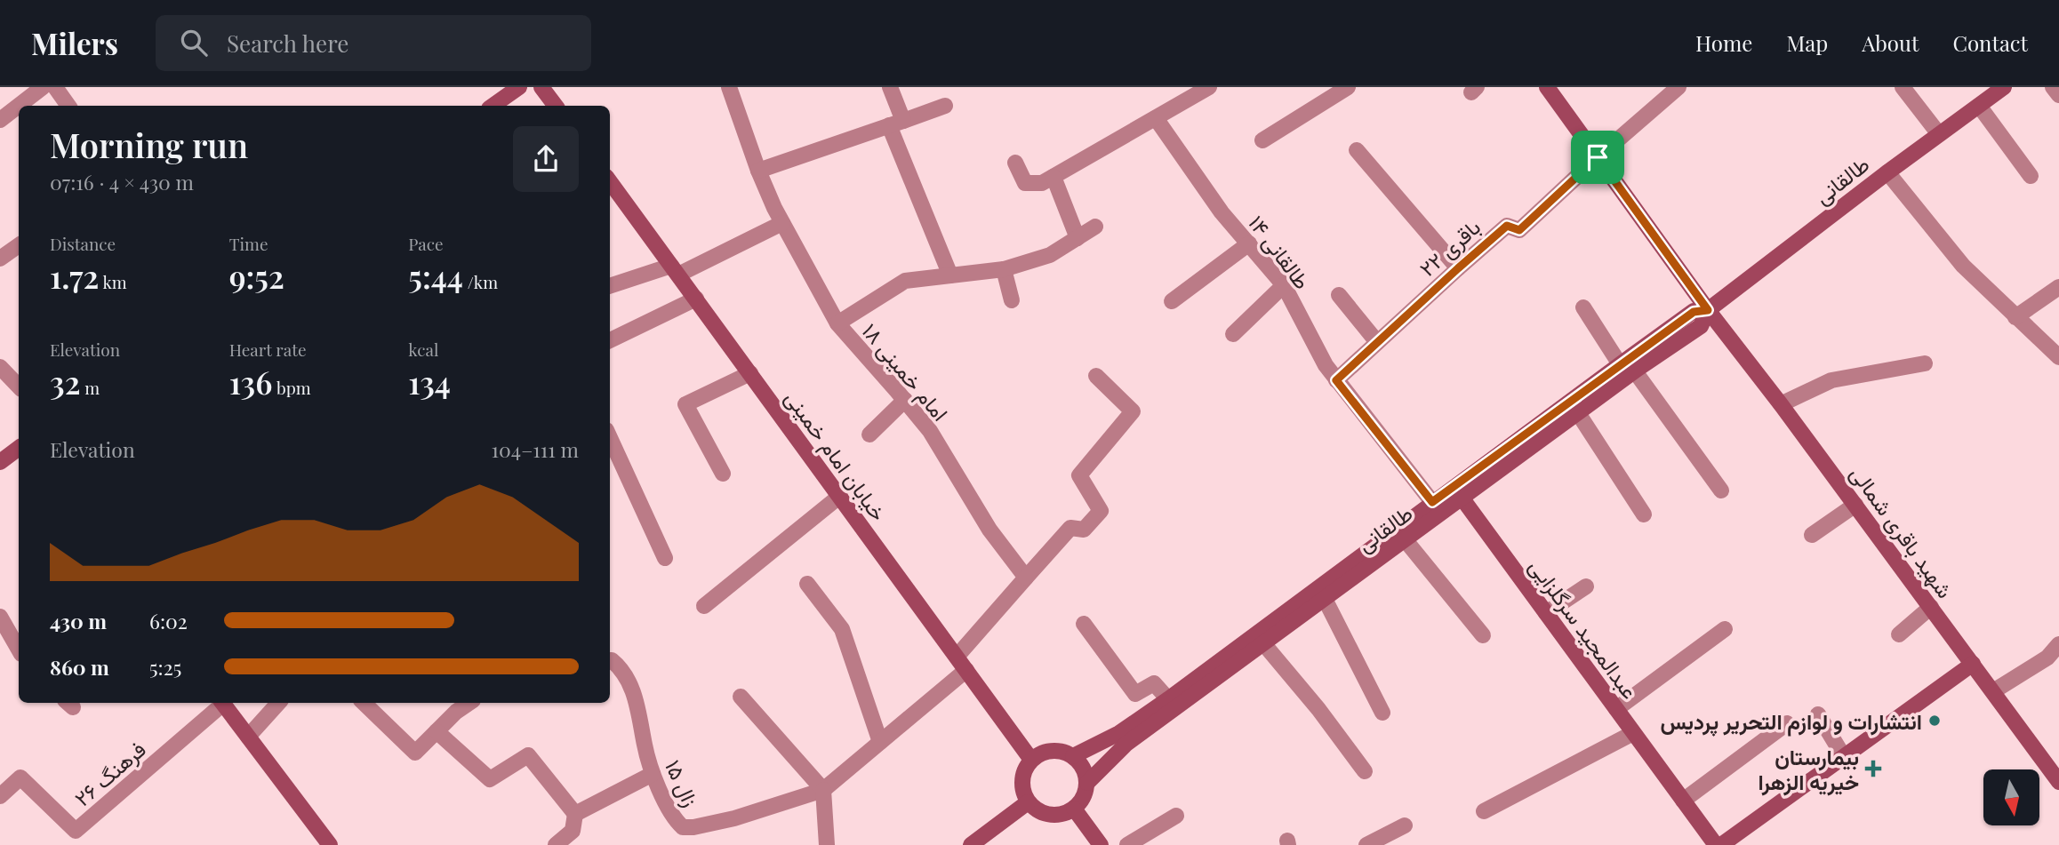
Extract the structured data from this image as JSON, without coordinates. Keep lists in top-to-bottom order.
{
  "streets": {
    "main road": [
      "طالقانی",
      "خیابان امام خمینی",
      "شهید باقری شمالی",
      "عبدالمجید سرگلزایی"
    ],
    "street": [
      "باقری ۲۲",
      "طالقانی ۱۴",
      "امام خمینی ۱۸",
      "فرهنگ ۲۶",
      "زال ۱۵"
    ]
  },
  "crossings": [
    ["طالقانی", "طالقانی ۱۴"],
    ["طالقانی", "خیابان امام خمینی"],
    ["طالقانی", "شهید باقری شمالی"],
    ["طالقانی", "عبدالمجید سرگلزایی"],
    ["باقری ۲۲", "طالقانی ۱۴"],
    ["باقری ۲۲", "شهید باقری شمالی"]
  ],
  "places": {
    "other": ["انتشارات و لوازم التحریر پردیس"],
    "health": ["بیمارستان خیریه الزهرا"]
  },
  "north": "bottom",
  "page": {
    "header": "Milers",
    "search": "Search here",
    "nav": [
      "Home",
      "Map",
      "About",
      "Contact"
    ],
    "heading": ["Morning run", "07:16 · 4 × 430 m"],
    "stats": [
      ["Distance", "1.72 km"],
      ["Time", "9:52"],
      ["Pace", "5:44 /km"],
      ["Elevation", "32 m"],
      ["Heart rate", "136 bpm"],
      ["kcal", "134"]
    ],
    "chart": ["Elevation", "104–111 m"],
    "list": [
      {
        "name": "430 m",
        "note": "6:02"
      },
      {
        "name": "860 m",
        "note": "5:25"
      }
    ]
  }
}
